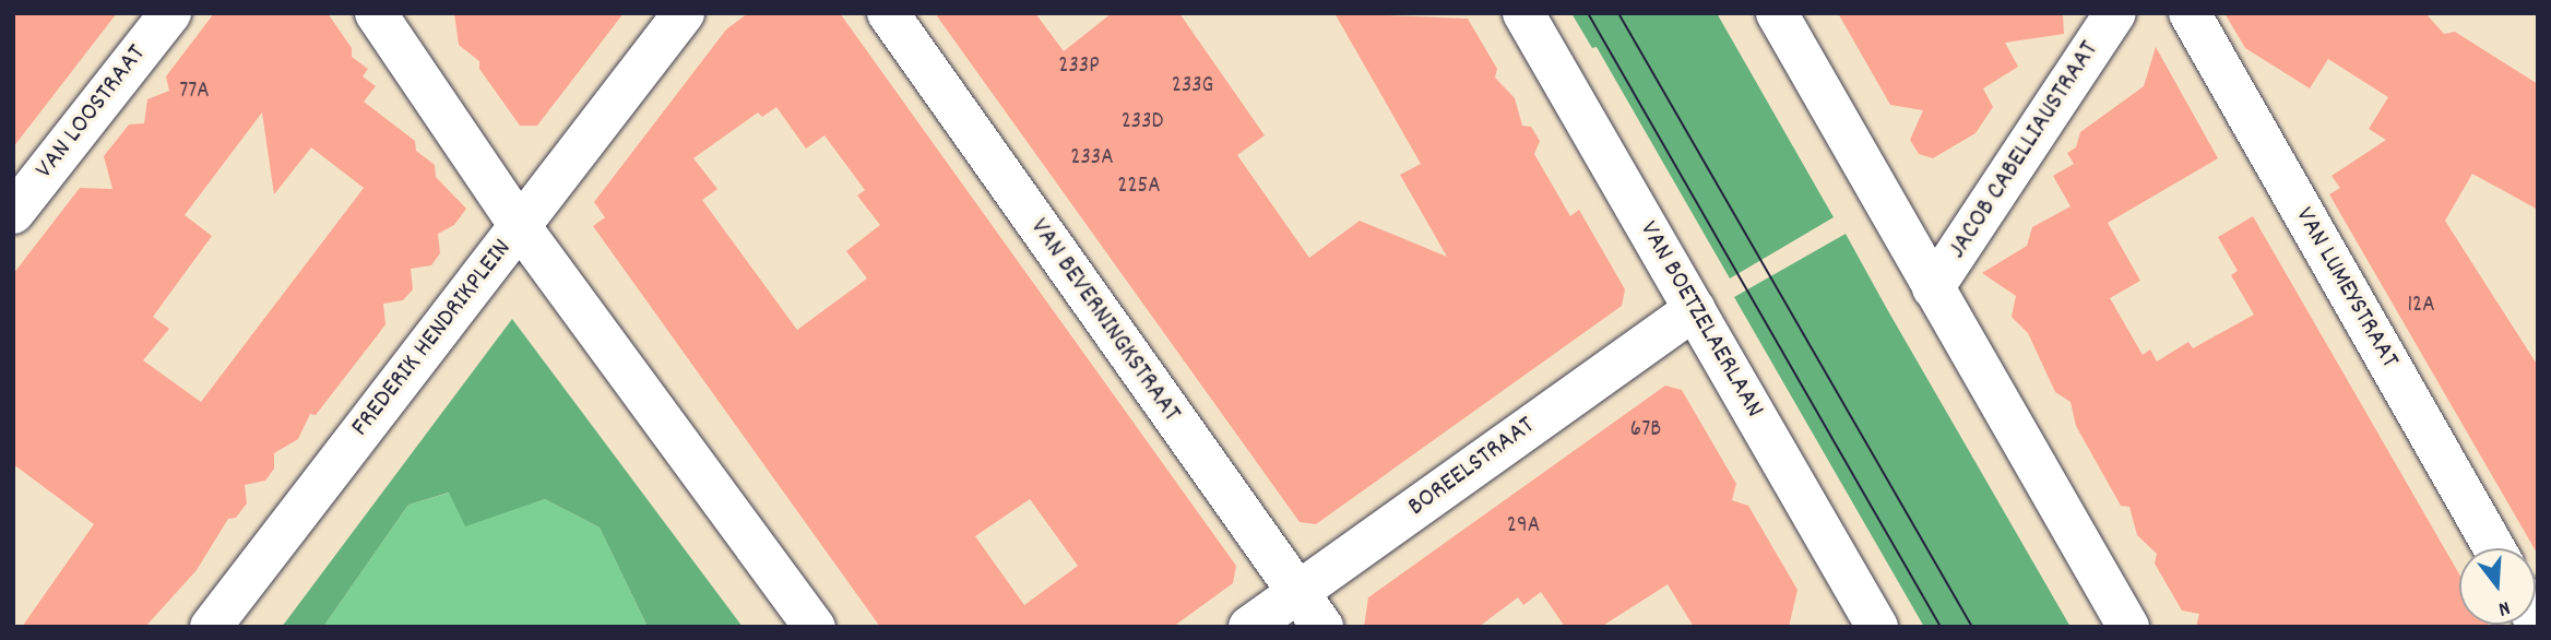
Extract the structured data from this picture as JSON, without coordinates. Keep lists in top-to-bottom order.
{
  "streets": {
    "street": [
      "VAN LOOSTRAAT",
      "JACOB CABELLIAUSTRAAT",
      "VAN LUMEYSTRAAT",
      "VAN BOETZELAERLAAN",
      "VAN BEVERNINGKSTRAAT",
      "FREDERIK HENDRIKPLEIN",
      "BOREELSTRAAT"
    ]
  },
  "crossings": [
    ["VAN BOETZELAERLAAN", "BOREELSTRAAT"],
    ["VAN BEVERNINGKSTRAAT", "BOREELSTRAAT"]
  ],
  "house_numbers": [
    "233P",
    "233G",
    "77A",
    "233D",
    "233A",
    "225A",
    "12A",
    "67B",
    "29A"
  ],
  "north": "bottom"
}
